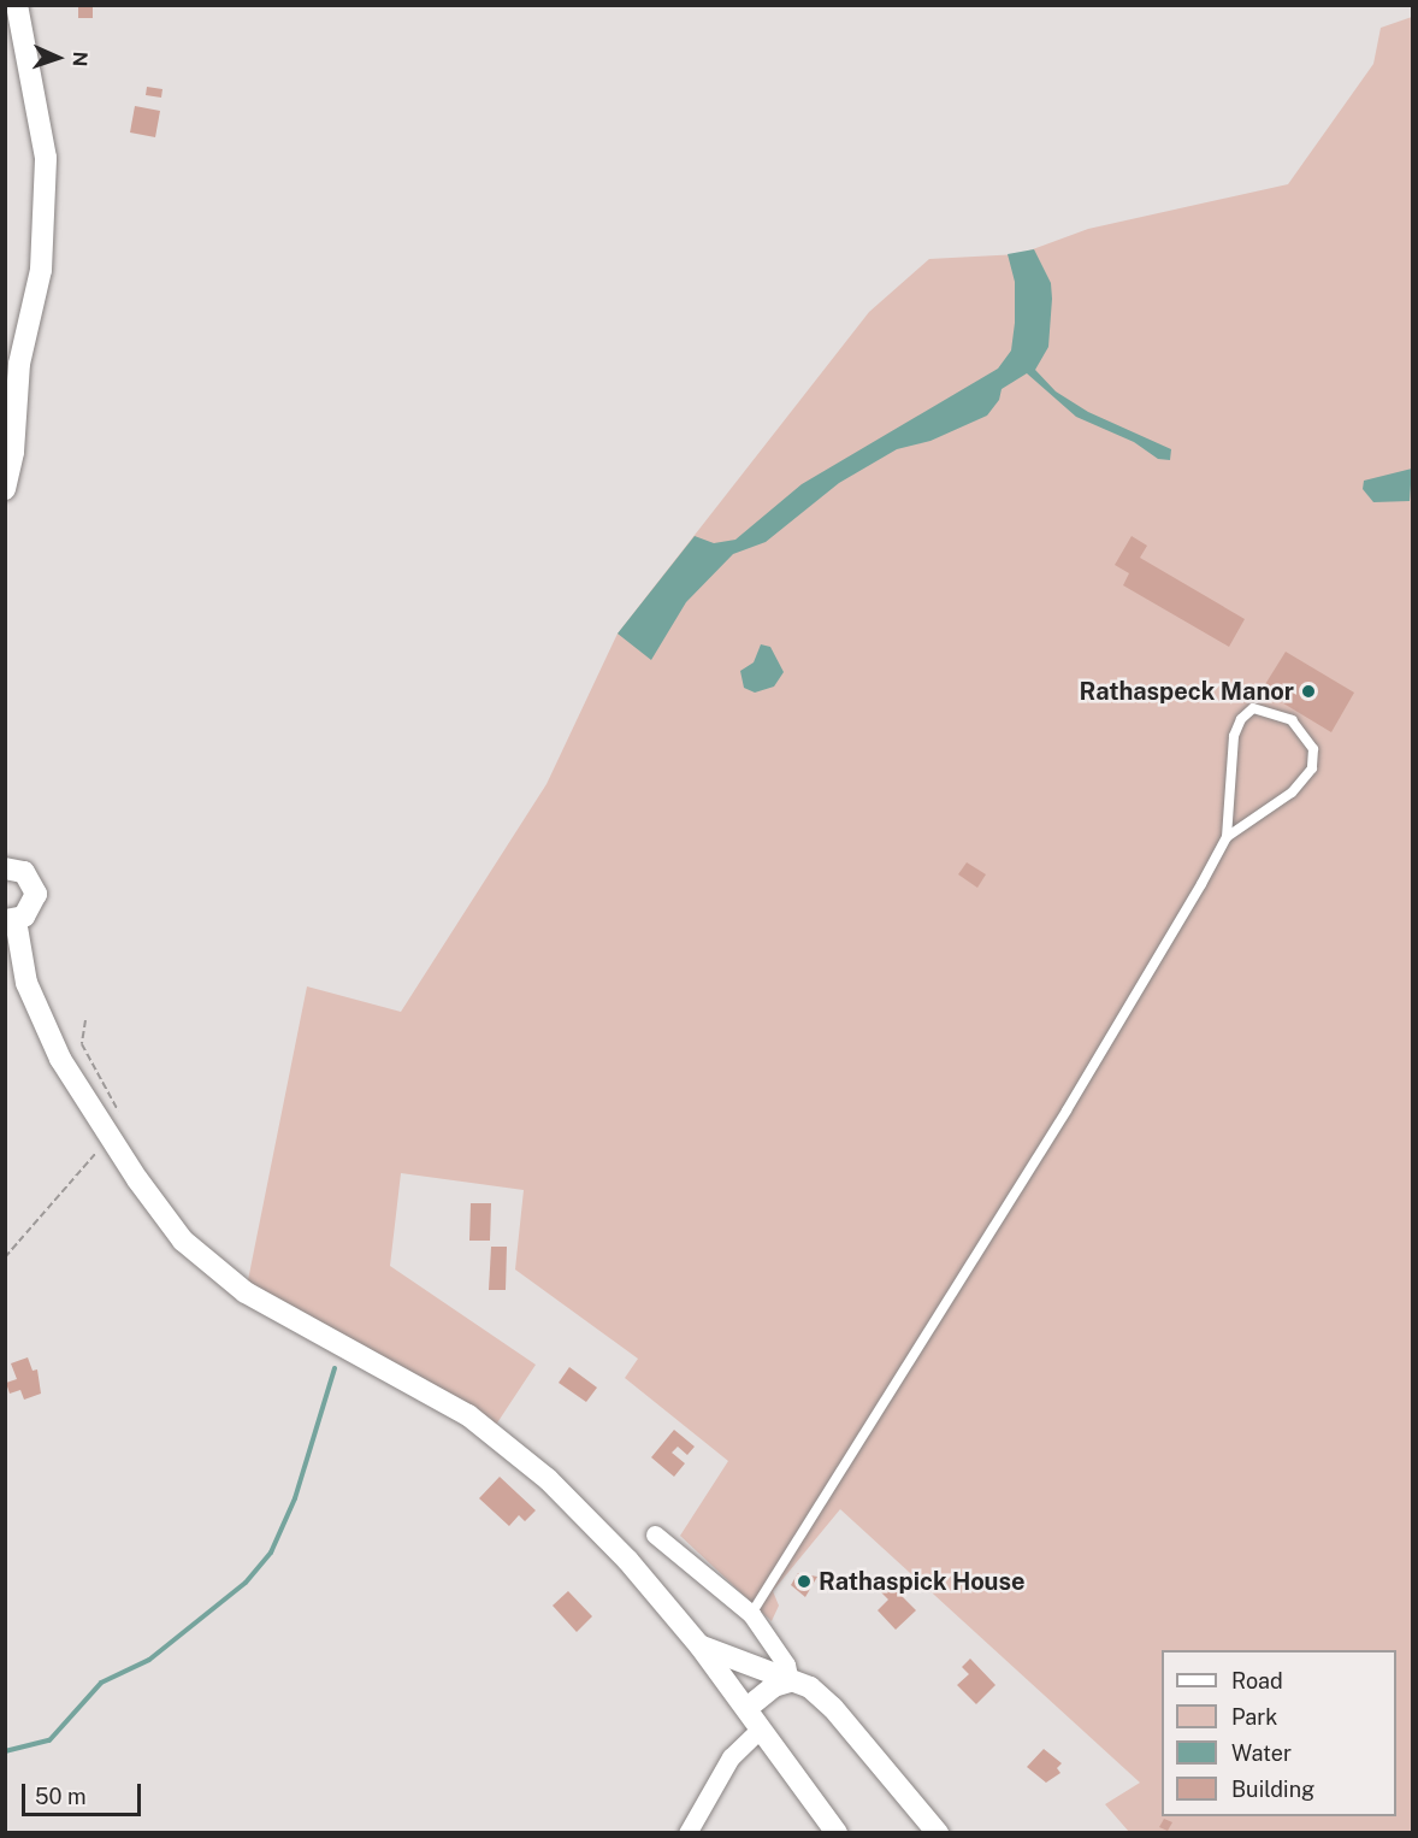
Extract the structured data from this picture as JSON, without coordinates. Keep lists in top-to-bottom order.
{
  "places": ["Rathaspeck Manor", "Rathaspick House"],
  "legend": [
    "Road",
    "Park",
    "Water",
    "Building"
  ],
  "scale_bar": "50 m",
  "north": "right"
}
